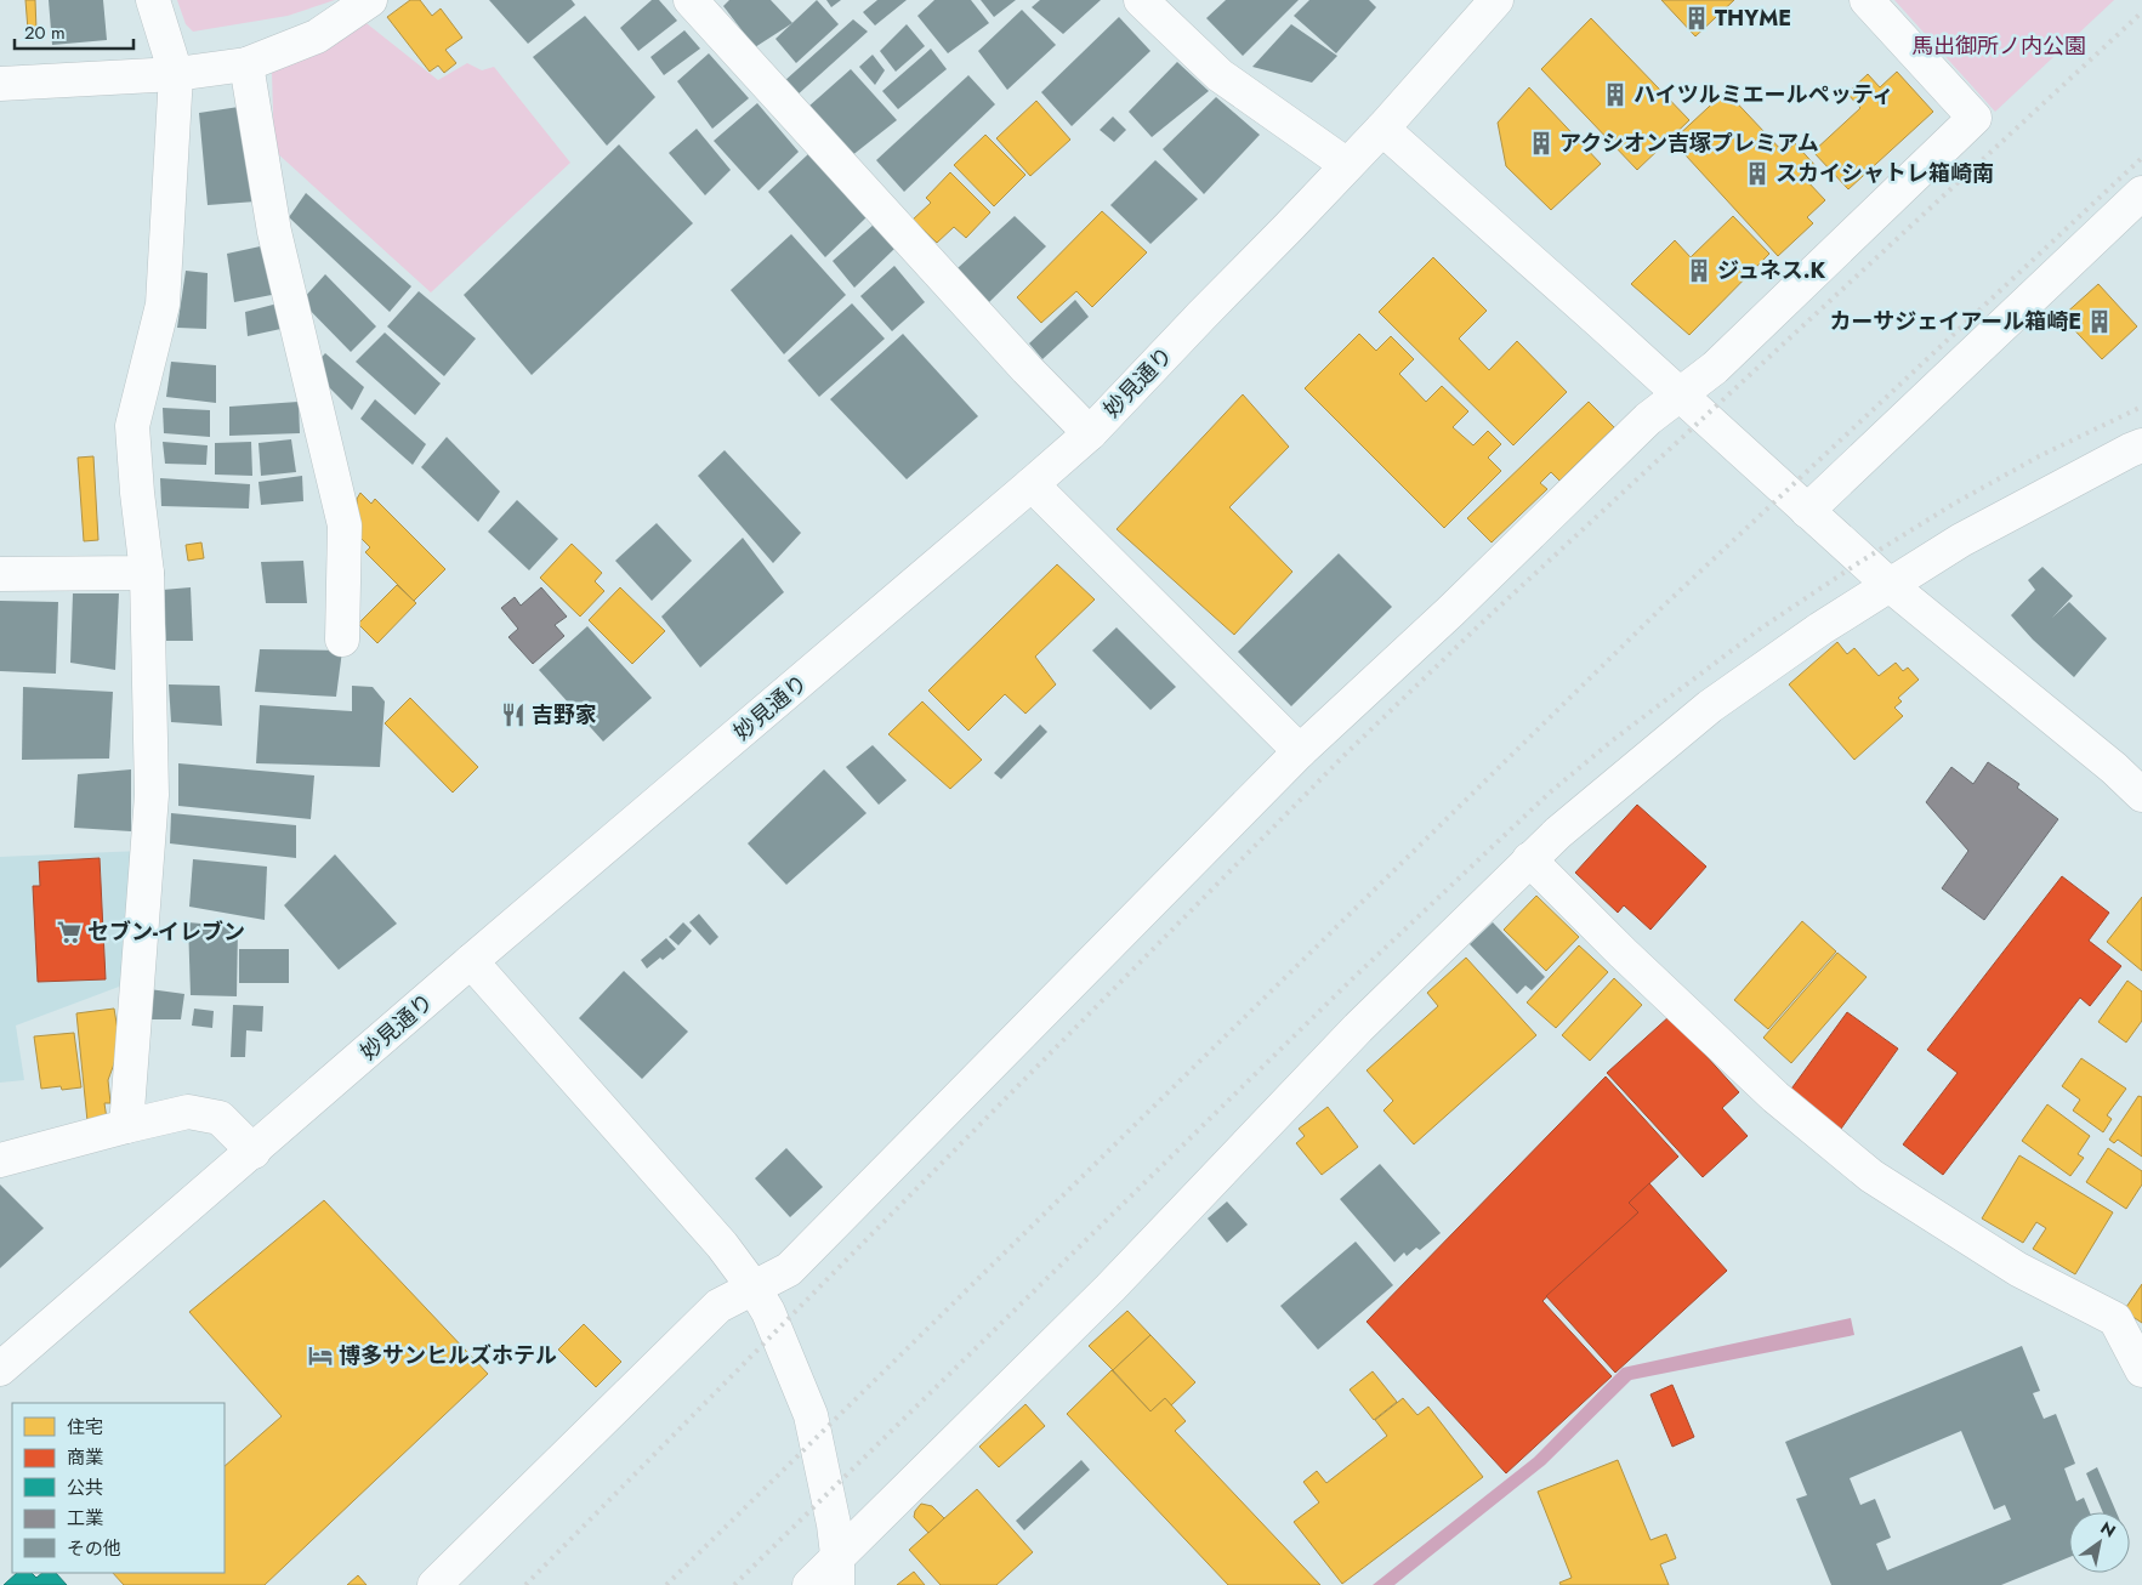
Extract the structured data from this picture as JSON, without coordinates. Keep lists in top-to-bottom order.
{
  "streets": {
    "street": ["妙見通り"]
  },
  "parks": ["馬出御所ノ内公園"],
  "places": {
    "building": [
      "THYME",
      "ハイツルミエールペッティ",
      "アクシオン吉塚プレミアム",
      "スカイシャトレ箱崎南",
      "ジュネス.K",
      "カーサジェイアール箱崎E"
    ],
    "restaurant": ["吉野家"],
    "supermarket": ["セブン-イレブン"],
    "hotel": ["博多サンヒルズホテル"]
  },
  "legend": [
    "住宅",
    "商業",
    "公共",
    "工業",
    "その他"
  ],
  "scale_bar": "20 m",
  "north": "top right"
}
